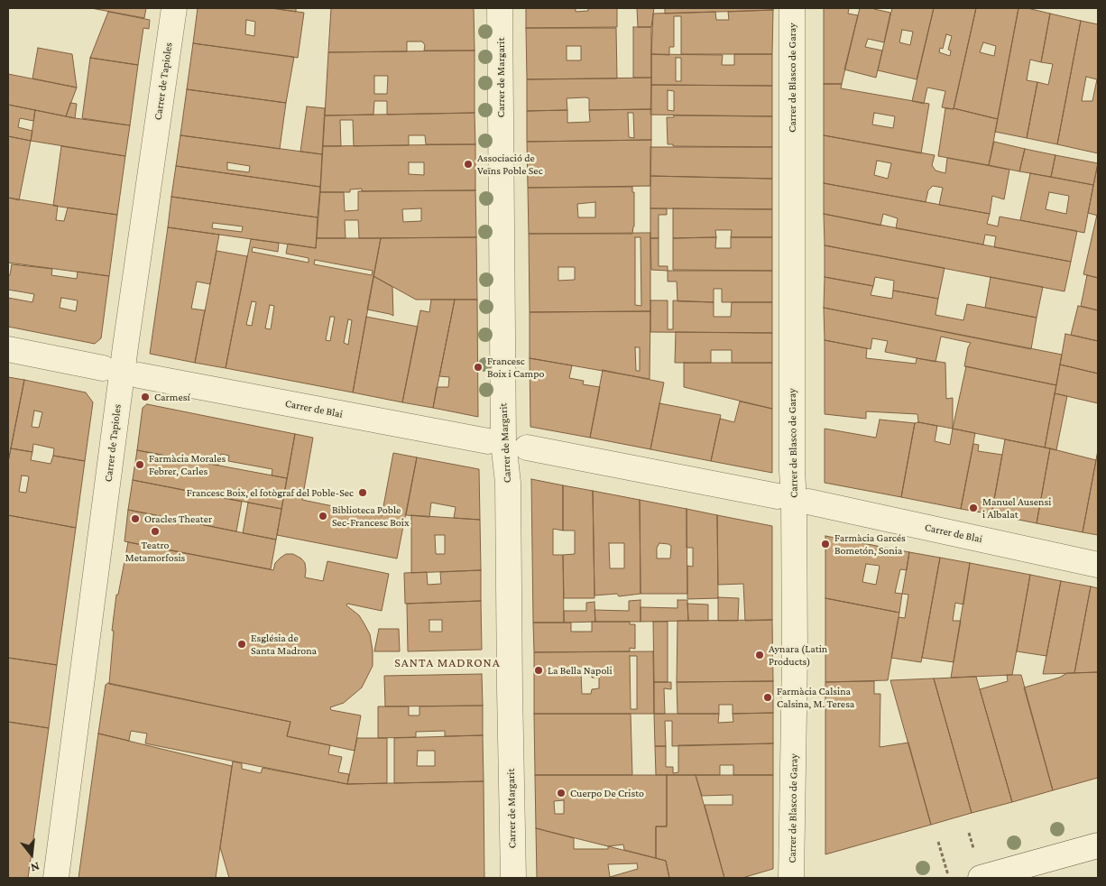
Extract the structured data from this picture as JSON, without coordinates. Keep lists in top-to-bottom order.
{
  "streets": {
    "street": [
      "Carrer de Margarit",
      "Carrer de Blasco de Garay",
      "Carrer de Tapioles",
      "Carrer de Blai"
    ]
  },
  "districts": ["SANTA MADRONA"],
  "places": [
    "Associació de Veïns Poble Sec",
    "Francesc Boix i Campo",
    "Carmesí",
    "Farmàcia Morales Febrer, Carles",
    "Francesc Boix, el fotògraf del Poble-Sec",
    "Manuel Ausensi i Albalat",
    "Biblioteca Poble Sec-Francesc Boix",
    "Oracles Theater",
    "Teatro Metamorfosis",
    "Farmàcia Garcés Bometón, Sonia",
    "Església de Santa Madrona",
    "Aynara (Latin Products)",
    "La Bella Napoli",
    "Farmàcia Calsina Calsina, M. Teresa",
    "Cuerpo De Cristo"
  ],
  "north": "bottom"
}
